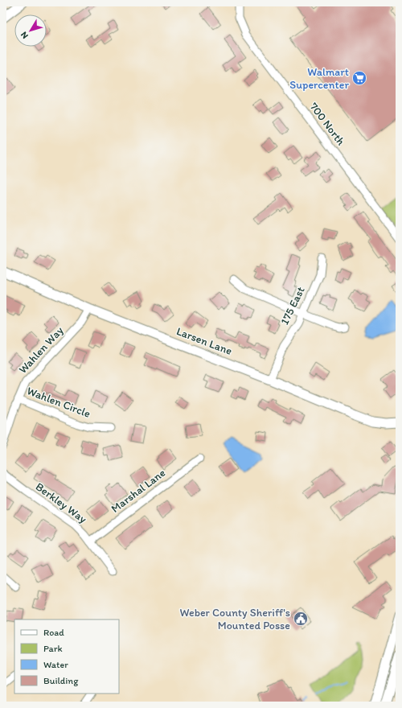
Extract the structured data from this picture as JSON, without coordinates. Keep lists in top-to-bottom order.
{
  "streets": {
    "main road": ["Larsen Lane"],
    "street": [
      "700 North",
      "175 East",
      "Wahlen Way",
      "Wahlen Circle",
      "Marshal Lane",
      "Berkley Way"
    ]
  },
  "crossings": [
    ["175 East", "Larsen Lane"],
    ["Larsen Lane", "Wahlen Way"],
    ["Wahlen Way", "Wahlen Circle"],
    ["Marshal Lane", "Berkley Way"]
  ],
  "places": {
    "supermarket": ["Walmart Supercenter"],
    "public building": ["Weber County Sheriff's Mounted Posse"]
  },
  "legend": [
    "Road",
    "Park",
    "Water",
    "Building"
  ],
  "north": "bottom left"
}
